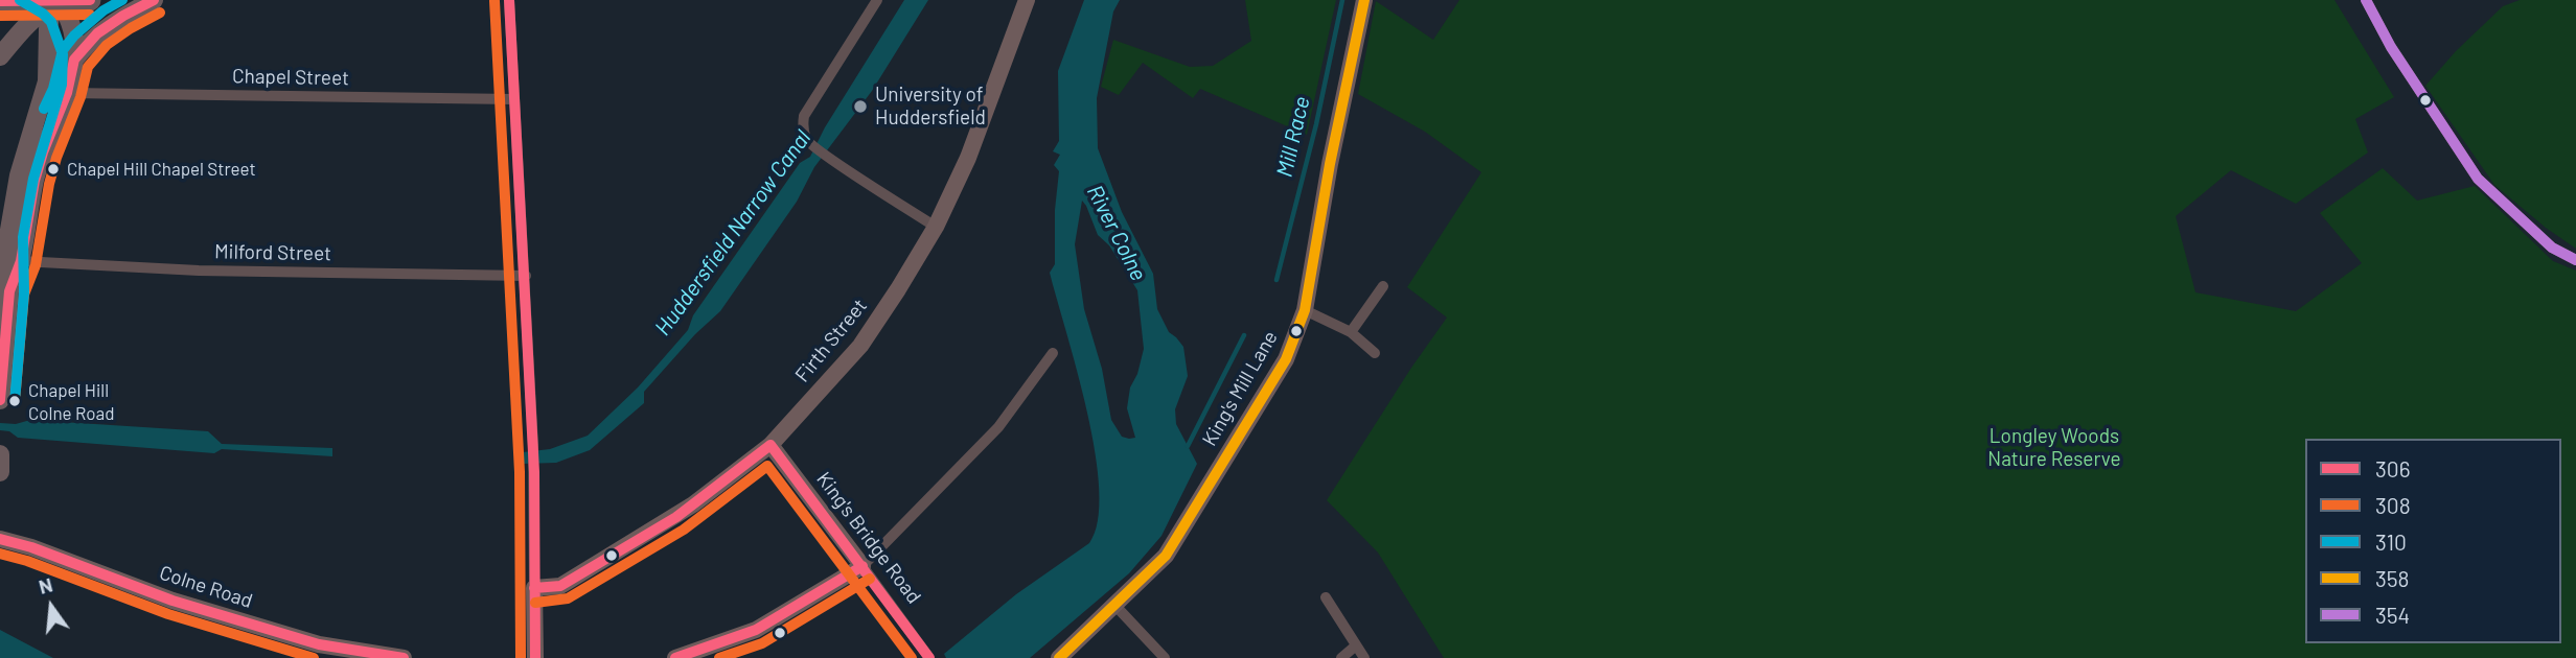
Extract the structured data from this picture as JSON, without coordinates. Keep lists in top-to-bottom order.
{
  "streets": {
    "main road": [
      "Firth Street",
      "King's Mill Lane",
      "King's Bridge Road",
      "Colne Road"
    ],
    "street": ["Chapel Street", "Milford Street"]
  },
  "crossings": [
    ["Firth Street", "King's Bridge Road"]
  ],
  "water": ["Mill Race", "Huddersfield Narrow Canal", "River Colne"],
  "parks": ["Longley Woods Nature Reserve"],
  "places": ["University of Huddersfield", "Chapel Hill Chapel Street", "Chapel Hill Colne Road"],
  "lines": [
    "transit line 306",
    "transit line 310",
    "transit line 358",
    "transit line 354",
    "transit line 308"
  ],
  "legend": [
    "306",
    "308",
    "310",
    "358",
    "354"
  ],
  "north": "top"
}
